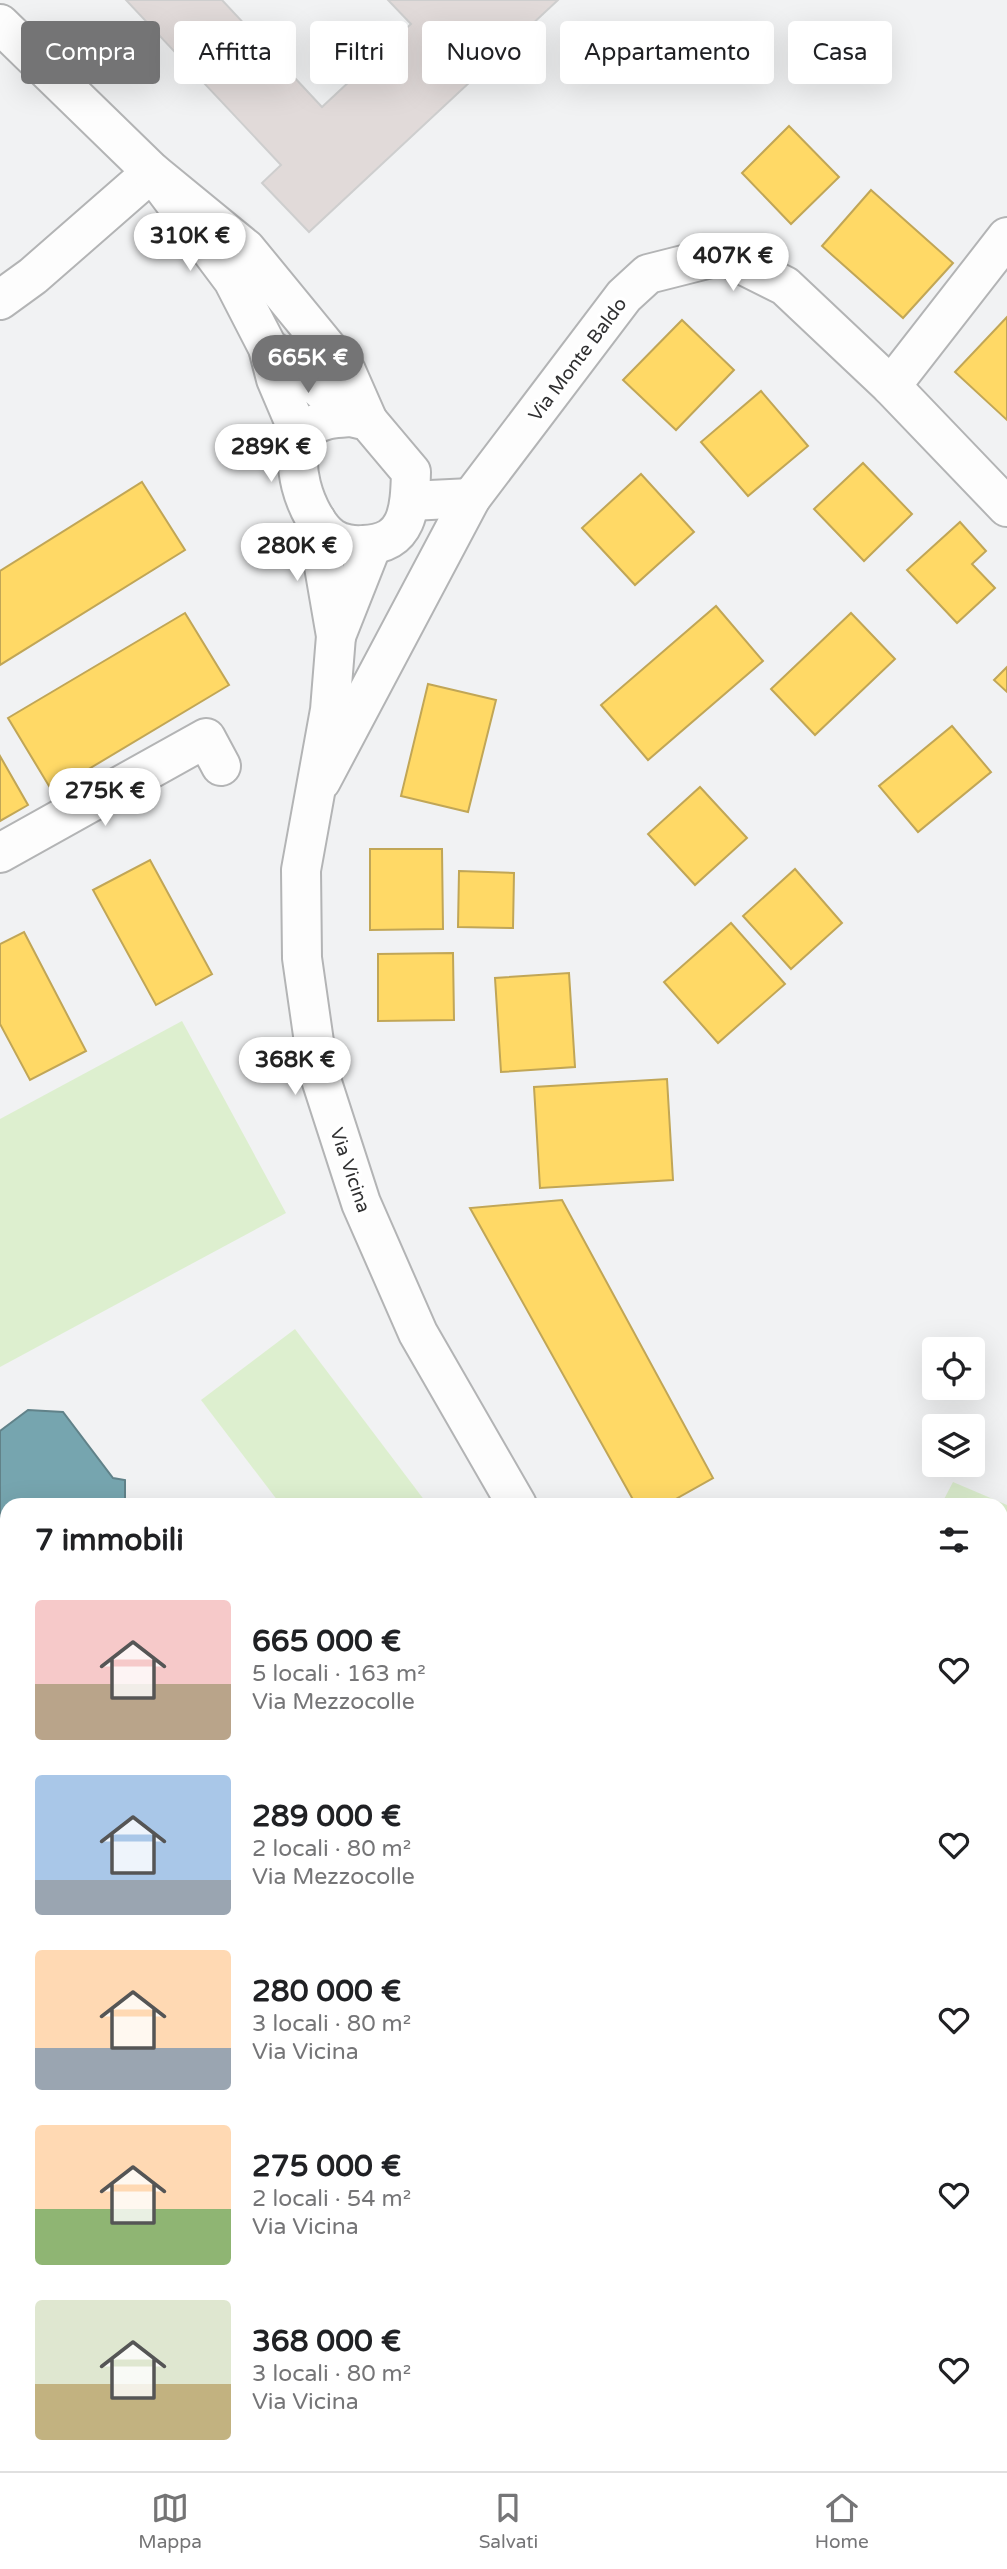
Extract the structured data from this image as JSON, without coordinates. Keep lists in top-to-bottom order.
{
  "streets": {
    "street": ["Via Monte Baldo", "Via Vicina"]
  },
  "crossings": [
    ["Via Monte Baldo", "Via Vicina"]
  ],
  "page": {
    "chip": [
      "Compra",
      "Affitta",
      "Filtri",
      "Nuovo",
      "Appartamento",
      "Casa"
    ],
    "price": [
      "310K €",
      "407K €",
      "665K €",
      "289K €",
      "280K €",
      "275K €",
      "368K €"
    ],
    "heading": "7 immobili",
    "list": [
      {
        "name": "665 000 €",
        "note": "5 locali · 163 m² · Via Mezzocolle"
      },
      {
        "name": "289 000 €",
        "note": "2 locali · 80 m² · Via Mezzocolle"
      },
      {
        "name": "280 000 €",
        "note": "3 locali · 80 m² · Via Vicina"
      },
      {
        "name": "275 000 €",
        "note": "2 locali · 54 m² · Via Vicina"
      },
      {
        "name": "368 000 €",
        "note": "3 locali · 80 m² · Via Vicina"
      }
    ],
    "tabs": ["Mappa", "Salvati", "Home"]
  }
}
